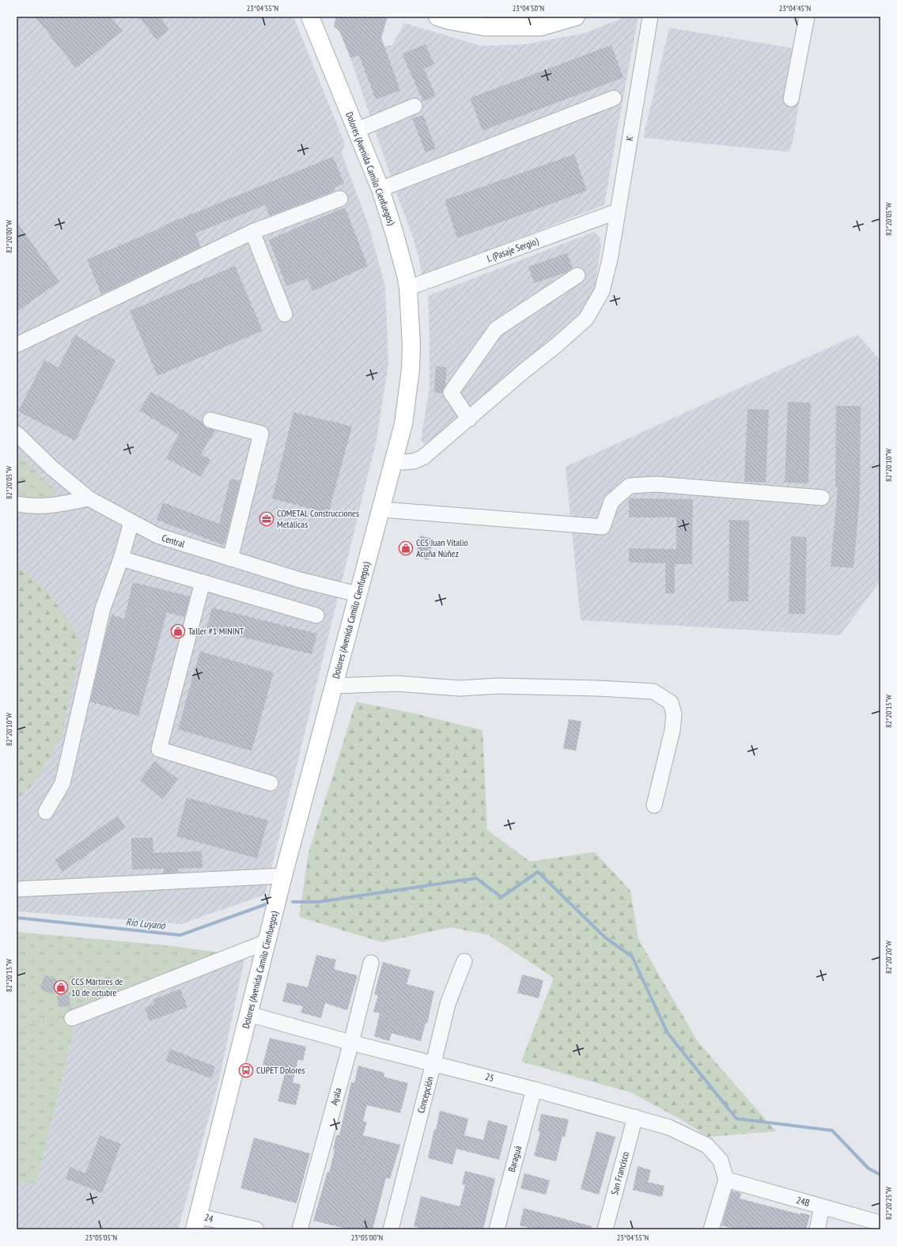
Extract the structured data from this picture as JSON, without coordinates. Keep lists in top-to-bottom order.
{
  "streets": {
    "main road": ["Dolores (Avenida Camilo Cienfuegos)"],
    "street": [
      "K",
      "L (Pasaje Sergio)",
      "Central",
      "25",
      "Concepción",
      "Ayala",
      "Baraguá",
      "San Francisco",
      "24B",
      "24"
    ]
  },
  "crossings": [
    ["K", "Dolores (Avenida Camilo Cienfuegos)"],
    ["K", "L (Pasaje Sergio)"],
    ["Dolores (Avenida Camilo Cienfuegos)", "L (Pasaje Sergio)"],
    ["Dolores (Avenida Camilo Cienfuegos)", "Central"],
    ["Dolores (Avenida Camilo Cienfuegos)", "25"],
    ["Dolores (Avenida Camilo Cienfuegos)", "24"],
    ["25", "Concepción"],
    ["25", "Ayala"],
    ["25", "Baraguá"],
    ["25", "San Francisco"],
    ["25", "24B"]
  ],
  "water": ["Río Luyanó"],
  "places": {
    "office": ["COMETAL Construcciones Metálicas"],
    "shop": ["CCS Juan Vitalio Acuña Núñez", "Taller #1 MININT", "CCS Mártires de 10 de octubre"],
    "bus stop": ["CUPET Dolores"]
  },
  "coordinates": [
    "23°04'55\"N",
    "23°04'50\"N",
    "23°04'45\"N",
    "82°20'05\"W",
    "82°20'00\"W",
    "82°20'10\"W",
    "82°20'15\"W",
    "82°20'20\"W",
    "82°20'25\"W",
    "23°05'05\"N",
    "23°05'00\"N"
  ]
}
